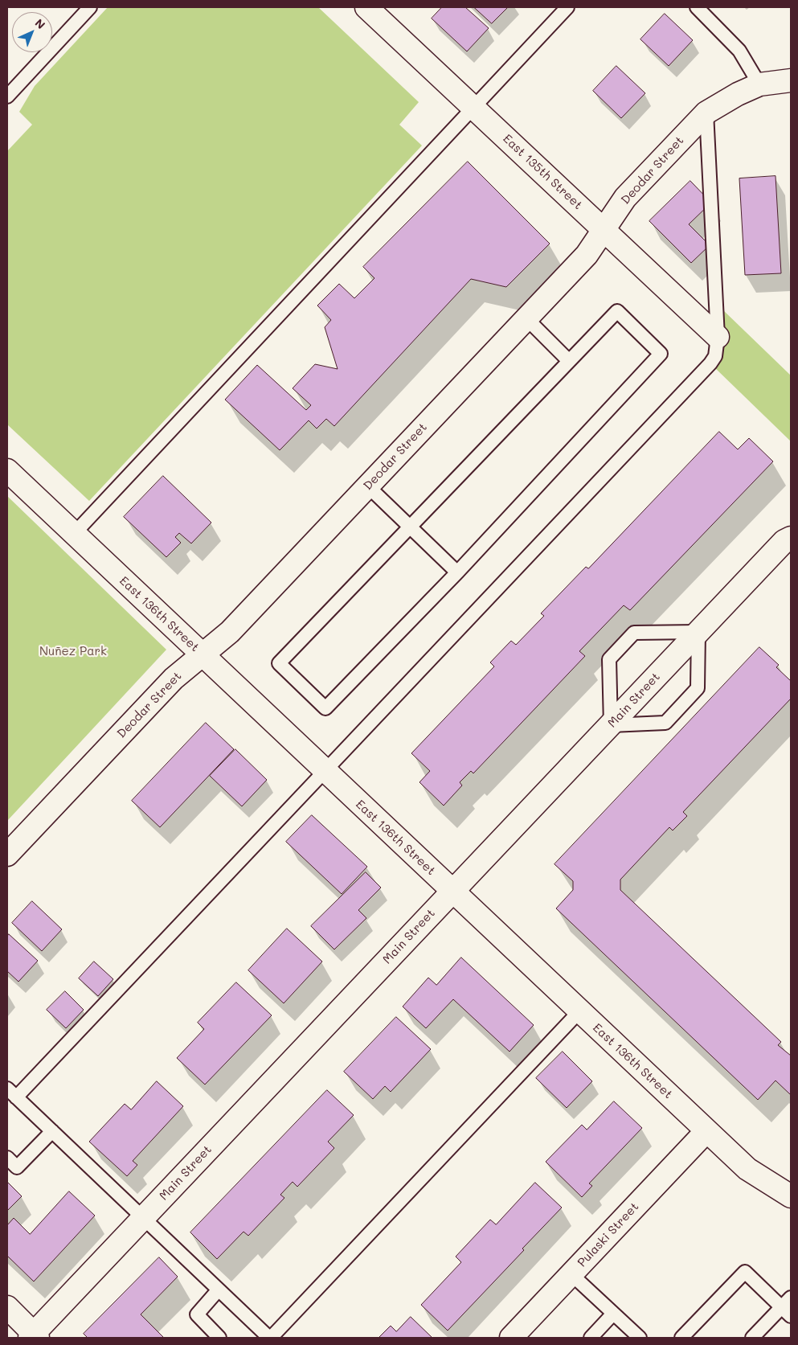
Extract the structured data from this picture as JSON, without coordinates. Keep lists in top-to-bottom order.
{
  "streets": {
    "street": [
      "Deodar Street",
      "East 135th Street",
      "East 136th Street",
      "Main Street",
      "Pulaski Street"
    ]
  },
  "crossings": [
    ["Deodar Street", "East 135th Street"],
    ["Deodar Street", "East 136th Street"],
    ["East 136th Street", "Main Street"],
    ["East 136th Street", "Pulaski Street"]
  ],
  "parks": ["Nuñez Park"],
  "north": "top right"
}
